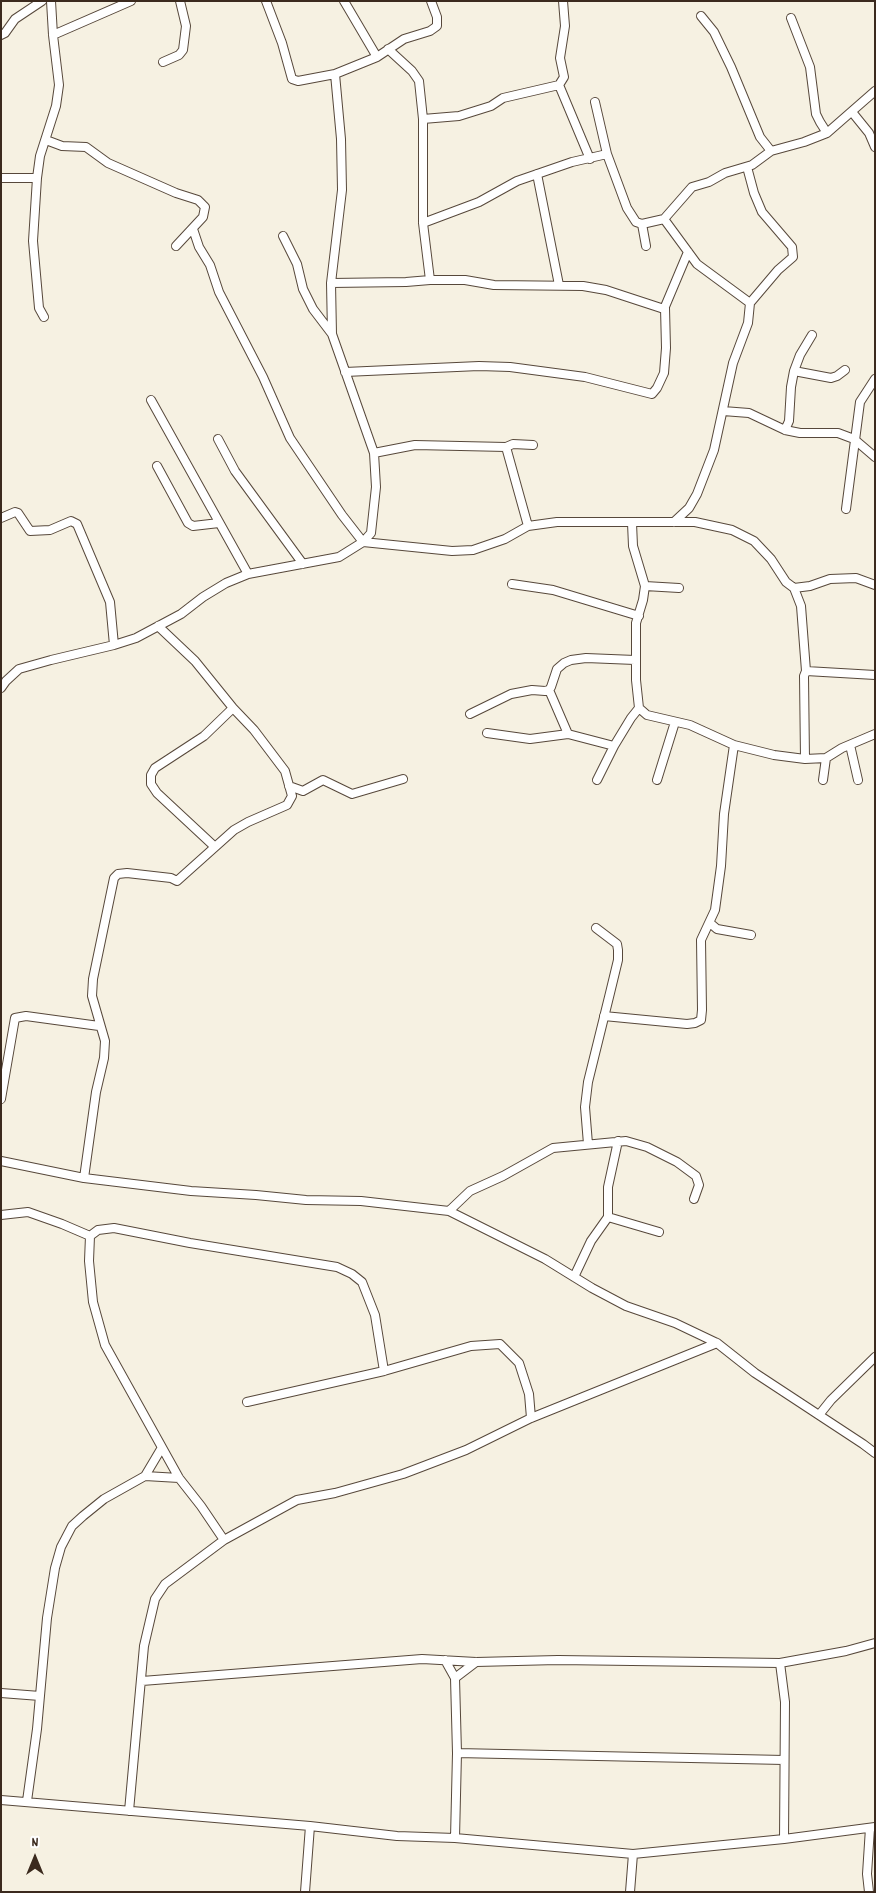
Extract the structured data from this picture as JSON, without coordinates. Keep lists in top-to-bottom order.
{
  "north": "top"
}
